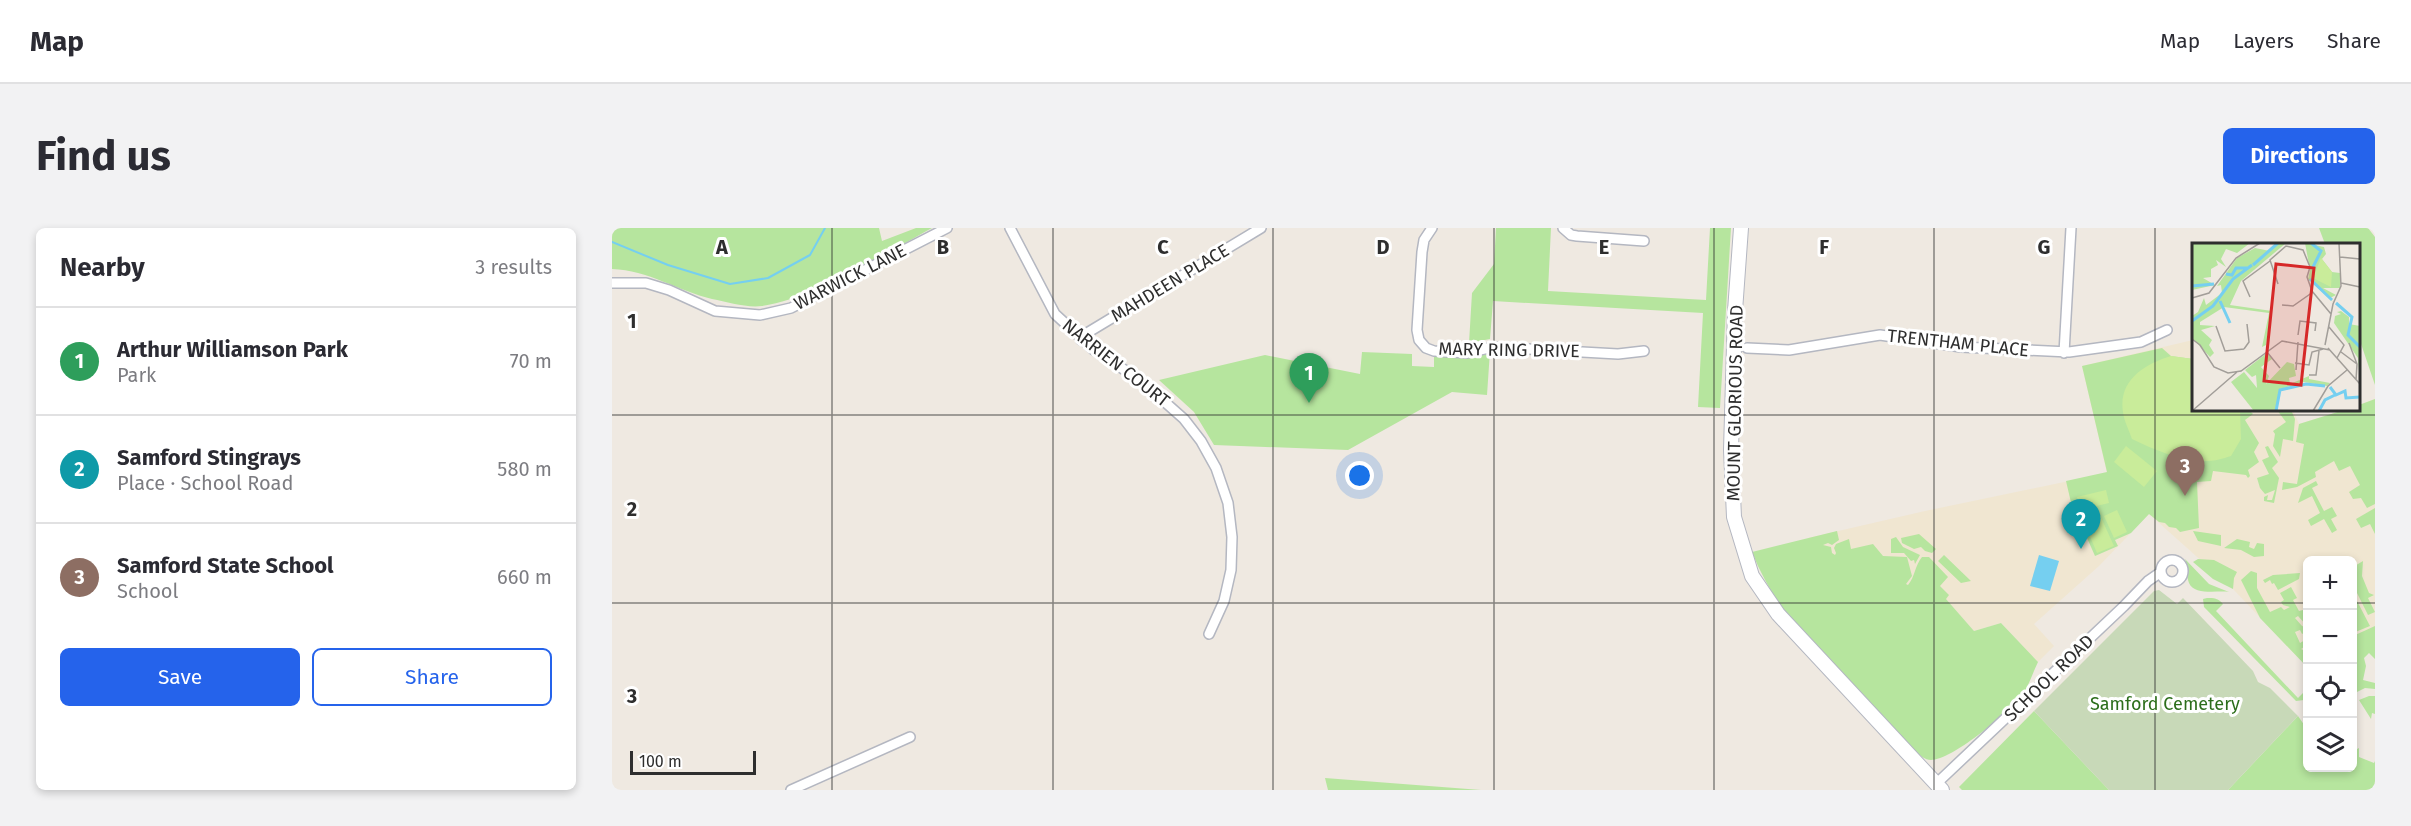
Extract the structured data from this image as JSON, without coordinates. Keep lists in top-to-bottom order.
{
  "streets": {
    "main road": ["MOUNT GLORIOUS ROAD"],
    "street": [
      "WARWICK LANE",
      "MAHDEEN PLACE",
      "TRENTHAM PLACE",
      "MARY RING DRIVE",
      "NARRIEN COURT",
      "SCHOOL ROAD"
    ]
  },
  "crossings": [
    ["MAHDEEN PLACE", "NARRIEN COURT"],
    ["MOUNT GLORIOUS ROAD", "SCHOOL ROAD"]
  ],
  "parks": ["Samford Cemetery"],
  "scale_bar": "100 m",
  "page": {
    "header": "Map",
    "nav": ["Map", "Layers", "Share"],
    "buttons": [
      "Directions",
      ["Save", "Share"]
    ],
    "title": "Find us",
    "heading": ["Nearby", "3 results"],
    "list": [
      {
        "mark": "1",
        "name": "Arthur Williamson Park",
        "note": "Park",
        "value": "70 m"
      },
      {
        "mark": "2",
        "name": "Samford Stingrays",
        "note": "Place · School Road",
        "value": "580 m"
      },
      {
        "mark": "3",
        "name": "Samford State School",
        "note": "School",
        "value": "660 m"
      }
    ],
    "pins": ["1", "3", "2"],
    "map_buttons": ["+", "−"],
    "scale": "100 m"
  },
  "grid": {
    "columns": [
      "A",
      "B",
      "C",
      "D",
      "E",
      "F",
      "G"
    ],
    "rows": ["1", "2", "3"]
  }
}
